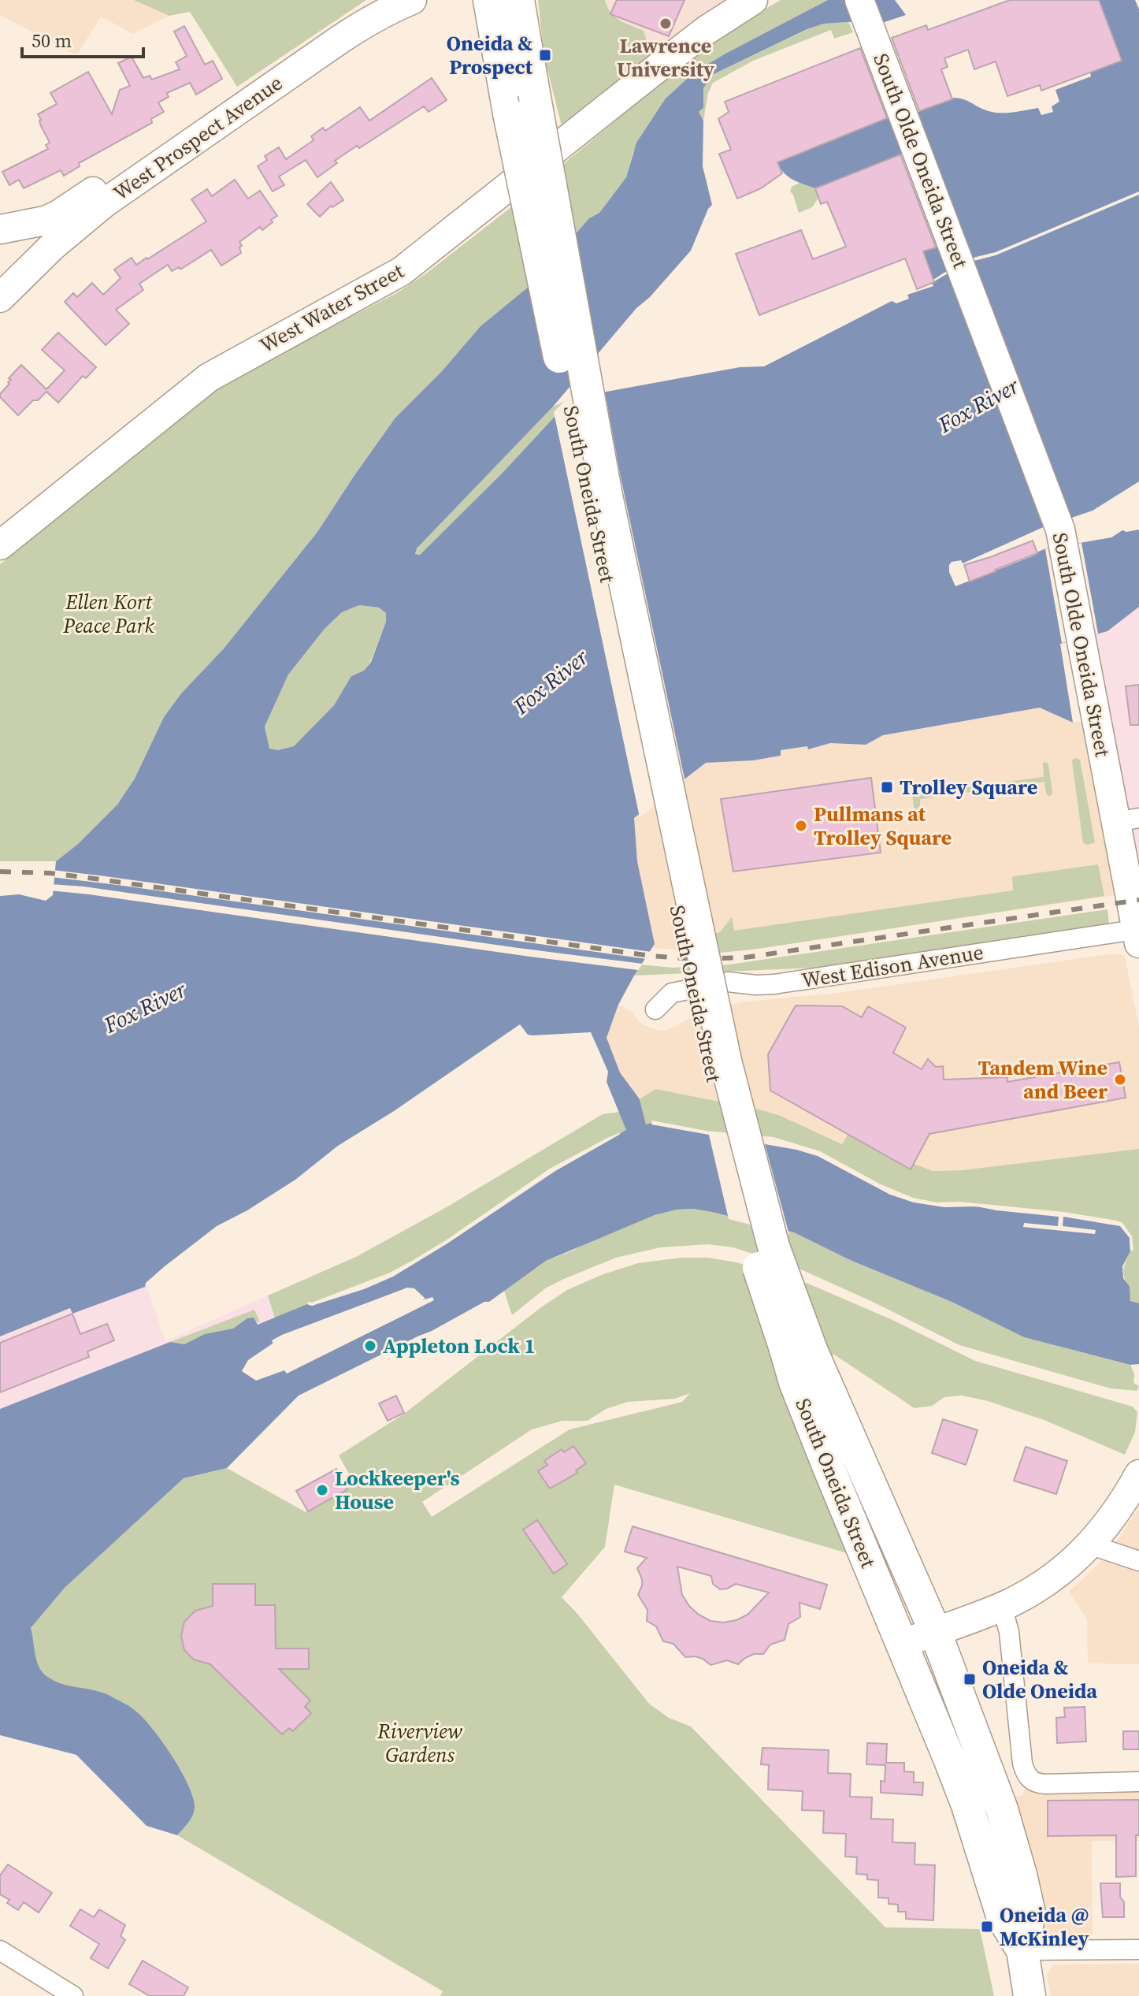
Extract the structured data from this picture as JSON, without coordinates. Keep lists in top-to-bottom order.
{
  "streets": {
    "main road": ["South Oneida Street"],
    "street": [
      "West Prospect Avenue",
      "South Olde Oneida Street",
      "West Water Street",
      "West Edison Avenue"
    ]
  },
  "crossings": [
    ["South Olde Oneida Street", "West Edison Avenue"]
  ],
  "water": ["Fox River"],
  "parks": ["Ellen Kort Peace Park", "Riverview Gardens"],
  "places": {
    "other": [
      "Lawrence University",
      "Pullmans at Trolley Square",
      "Tandem Wine and Beer",
      "Appleton Lock 1",
      "Lockkeeper's House"
    ],
    "transit": [
      "Oneida & Prospect",
      "Trolley Square",
      "Oneida & Olde Oneida",
      "Oneida @ McKinley"
    ]
  },
  "scale_bar": "50 m"
}
